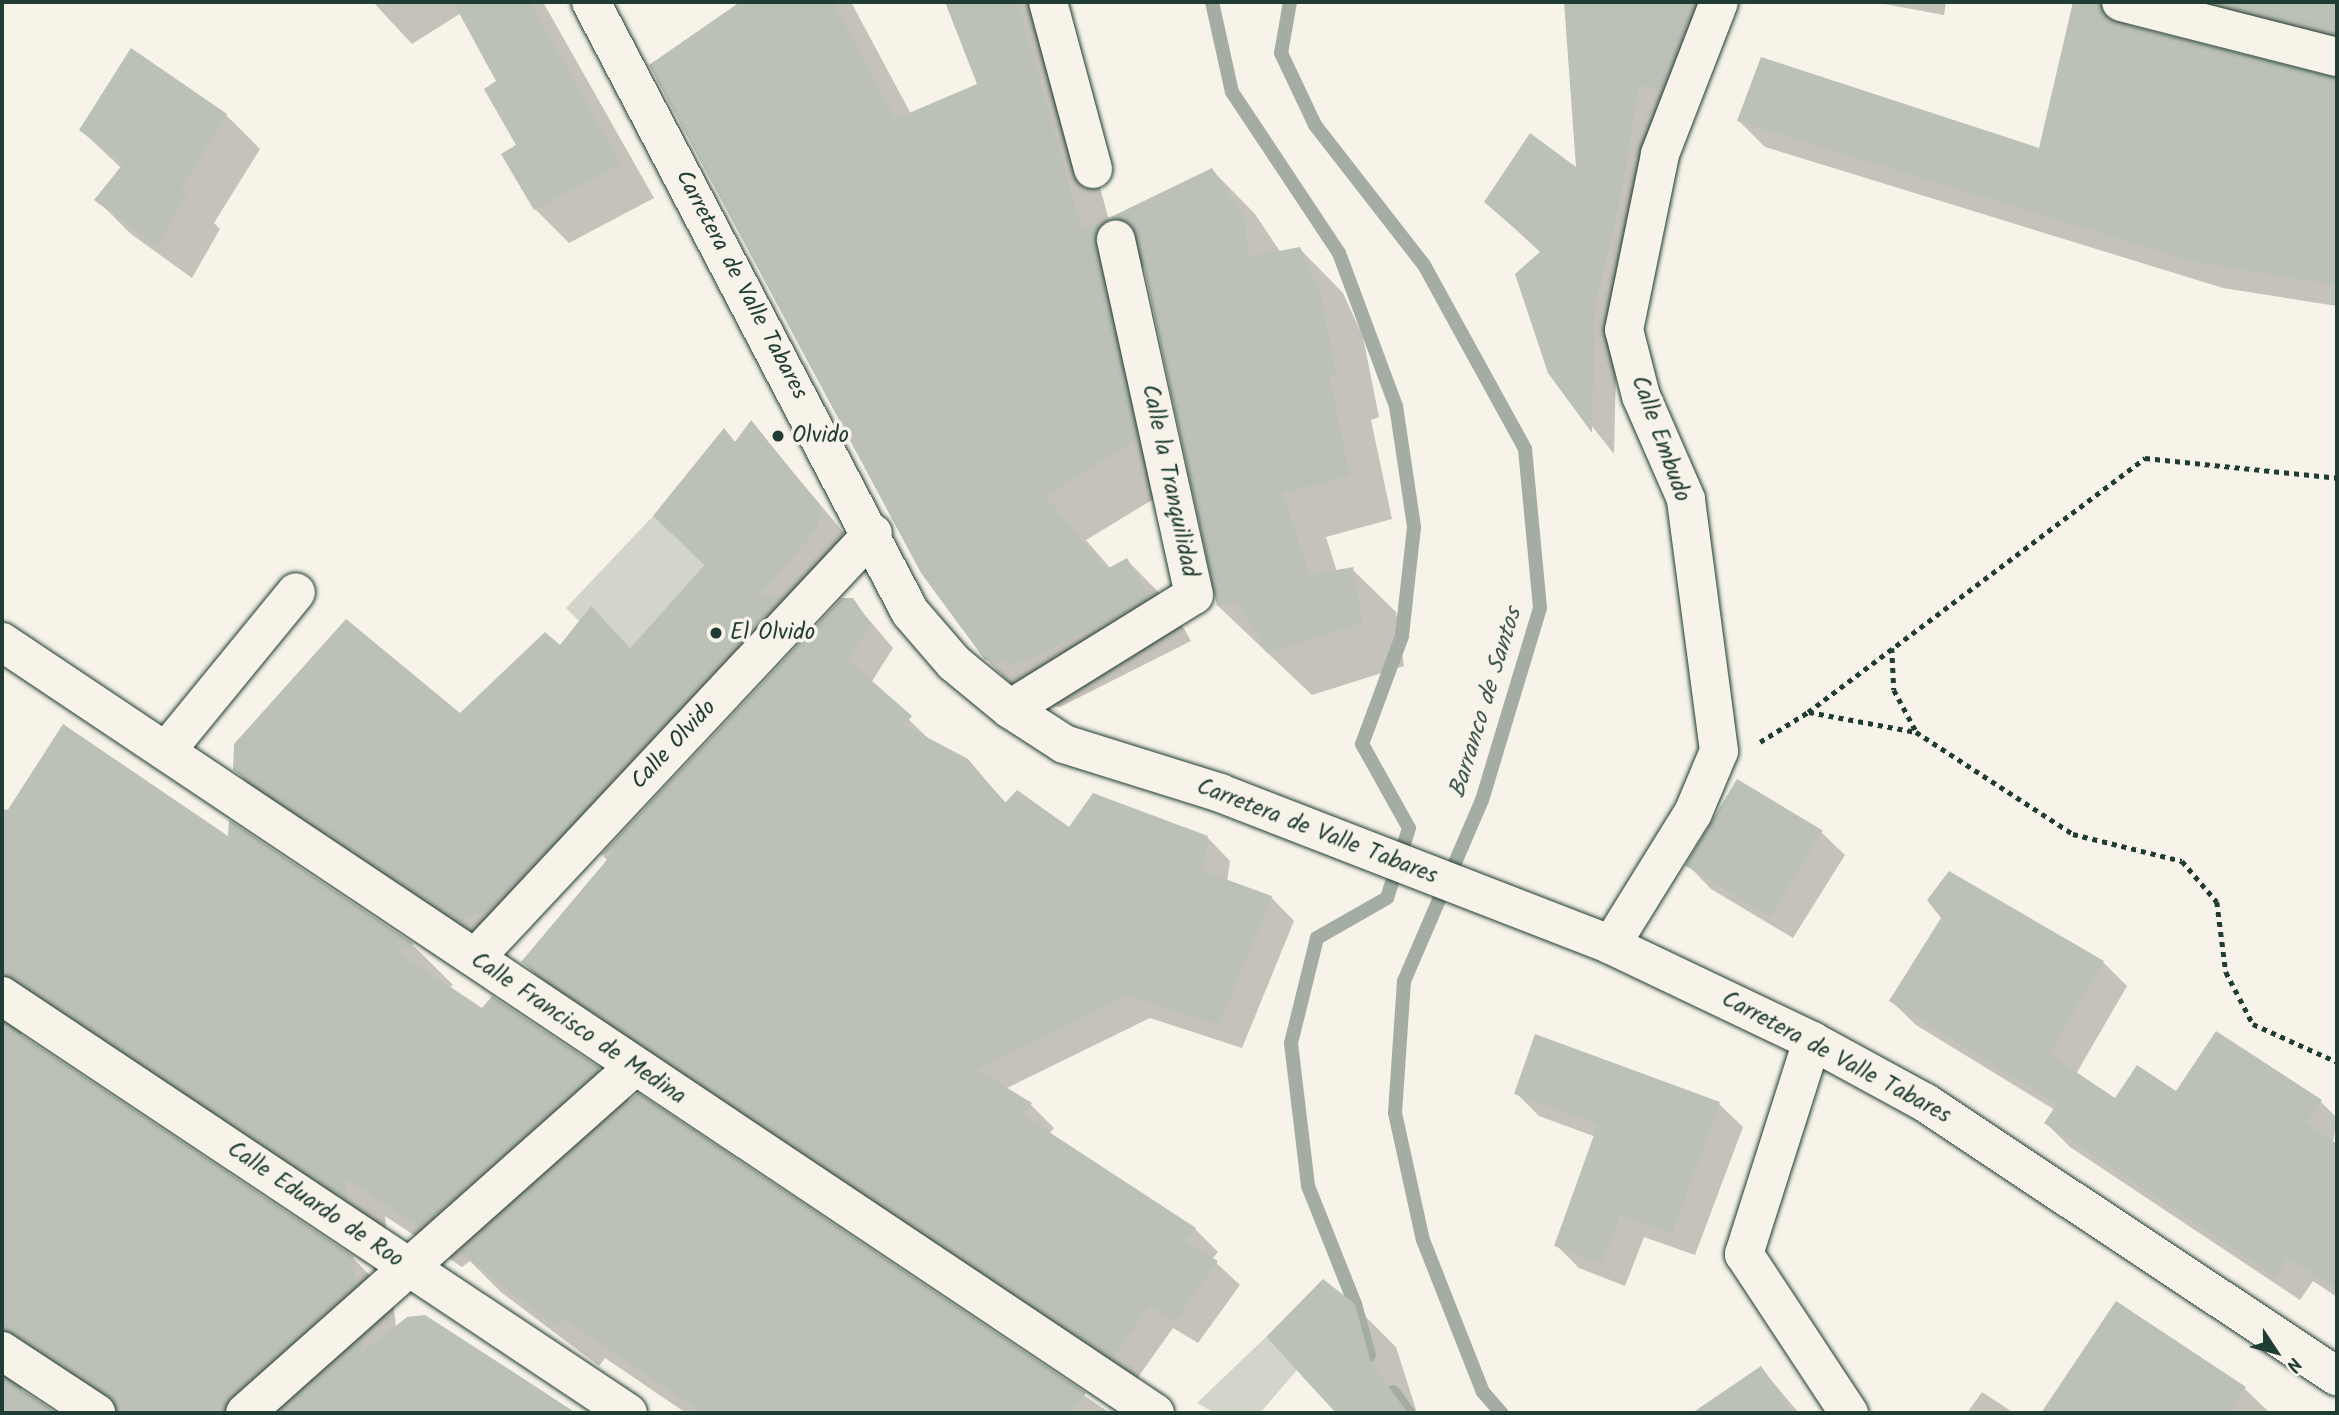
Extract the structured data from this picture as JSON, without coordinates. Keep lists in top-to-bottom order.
{
  "streets": {
    "street": [
      "Carretera de Valle Tabares",
      "Calle Embudo",
      "Calle la Tranquilidad",
      "Calle Olvido",
      "Calle Francisco de Medina",
      "Calle Eduardo de Roo"
    ]
  },
  "crossings": [
    ["Carretera de Valle Tabares", "Calle la Tranquilidad"],
    ["Carretera de Valle Tabares", "Calle Olvido"],
    ["Calle Olvido", "Calle Francisco de Medina"]
  ],
  "water": ["Barranco de Santos"],
  "places": ["Olvido", "El Olvido"],
  "north": "bottom right"
}
